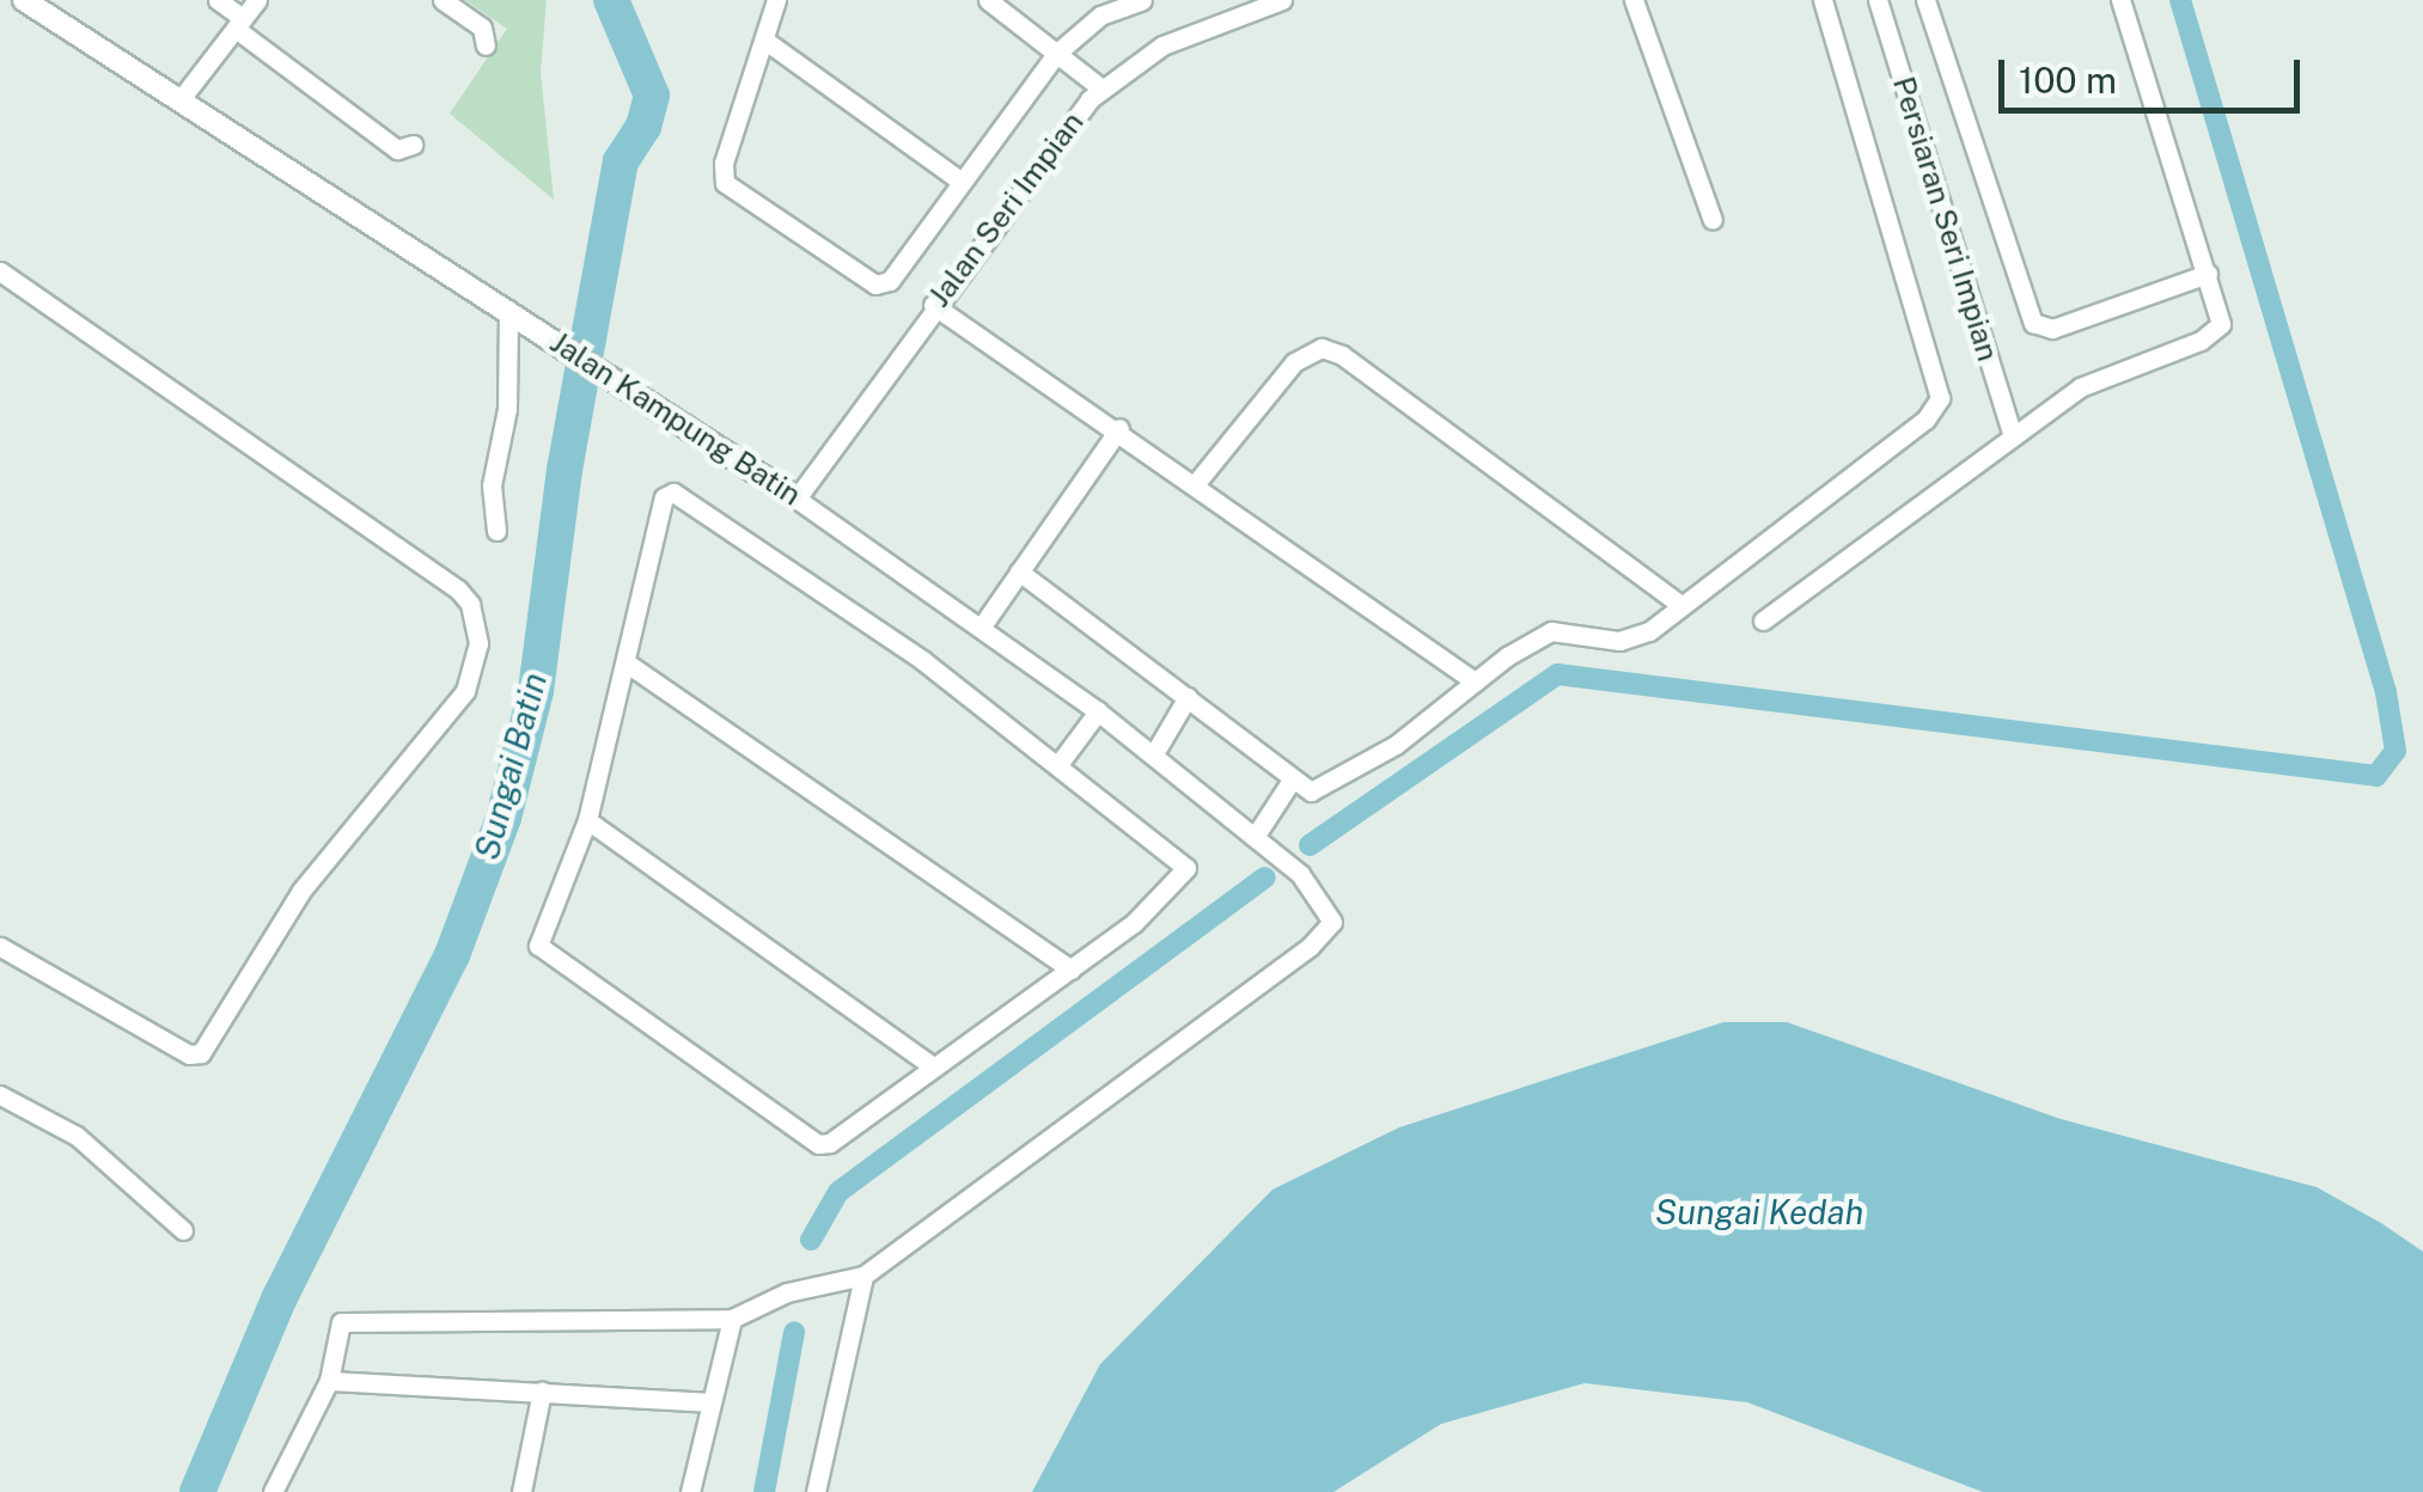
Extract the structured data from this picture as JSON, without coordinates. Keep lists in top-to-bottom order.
{
  "streets": {
    "street": ["Jalan Seri Impian", "Persiaran Seri Impian", "Jalan Kampung Batin"]
  },
  "crossings": [
    ["Jalan Seri Impian", "Jalan Kampung Batin"]
  ],
  "water": ["Sungai Batin", "Sungai Kedah"],
  "scale_bar": "100 m"
}
